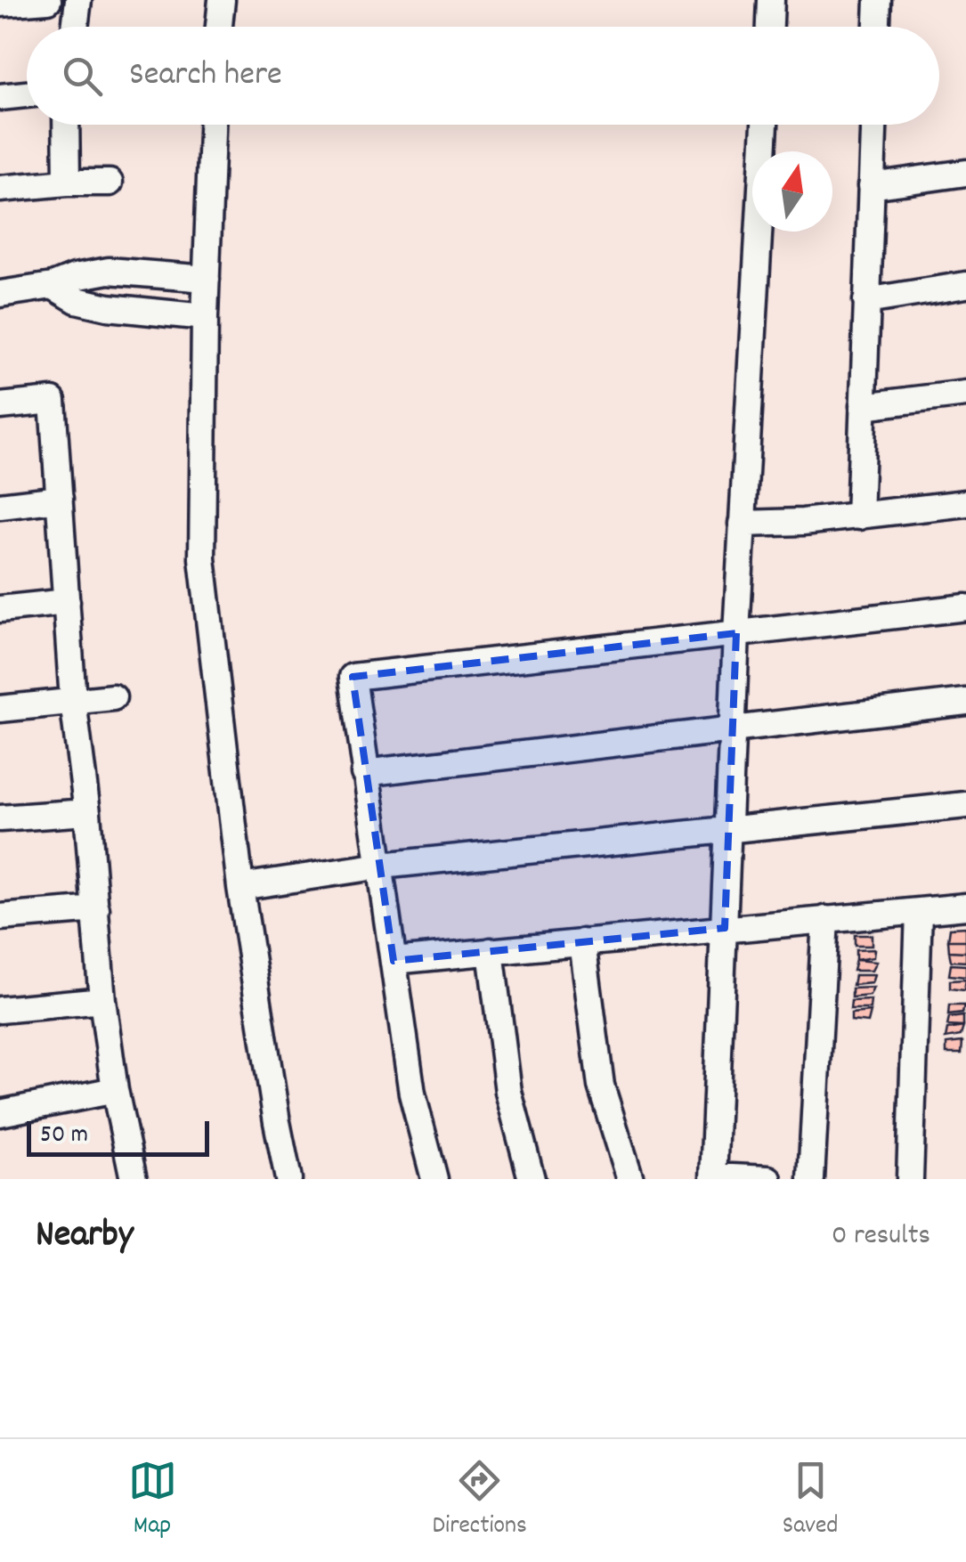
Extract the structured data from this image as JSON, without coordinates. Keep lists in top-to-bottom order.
{
  "scale_bar": "50 m",
  "north": "top",
  "page": {
    "search": "Search here",
    "scale": "50 m",
    "heading": ["Nearby", "0 results"],
    "nav": ["Map", "Directions", "Saved"]
  }
}
